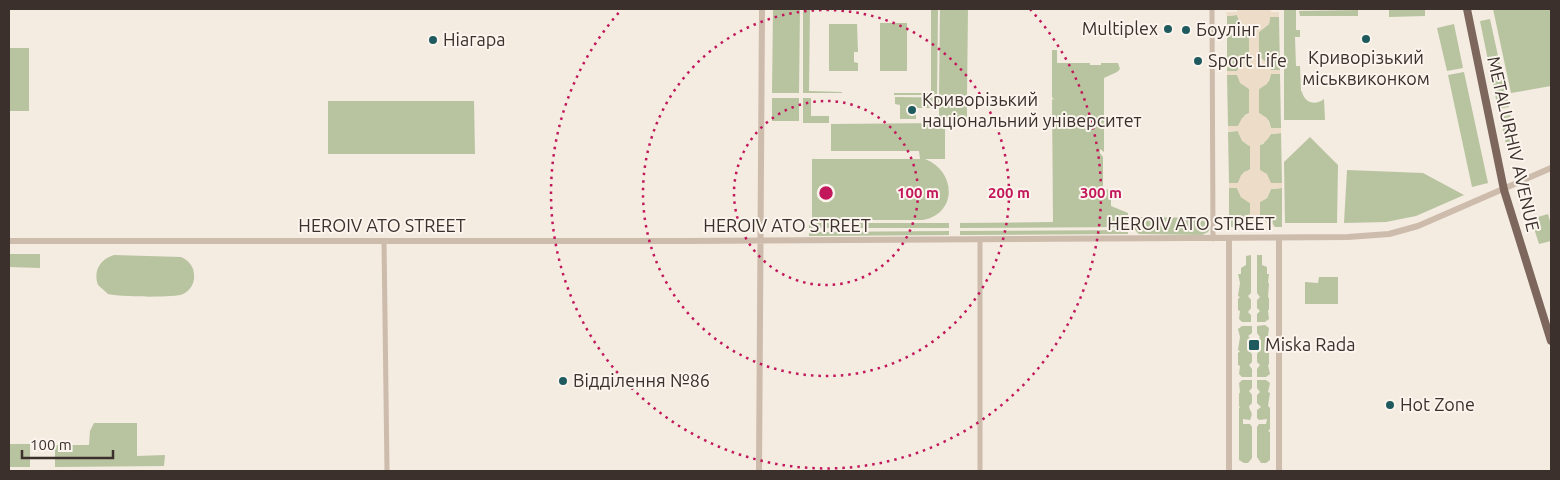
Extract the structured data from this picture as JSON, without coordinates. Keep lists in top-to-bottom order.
{
  "streets": {
    "main road": ["METALURHIV AVENUE"],
    "street": ["HEROIV ATO STREET"]
  },
  "crossings": [
    ["METALURHIV AVENUE", "HEROIV ATO STREET"]
  ],
  "places": {
    "other": [
      "Multiplex",
      "Боулінг",
      "Криворізький міськвиконком",
      "Ніагара",
      "Sport Life",
      "Криворізький національний університет",
      "Відділення №86",
      "Hot Zone"
    ],
    "transit": ["Miska Rada"]
  },
  "scale_bar": "100 m",
  "rings": ["100 m", "200 m", "300 m"]
}
